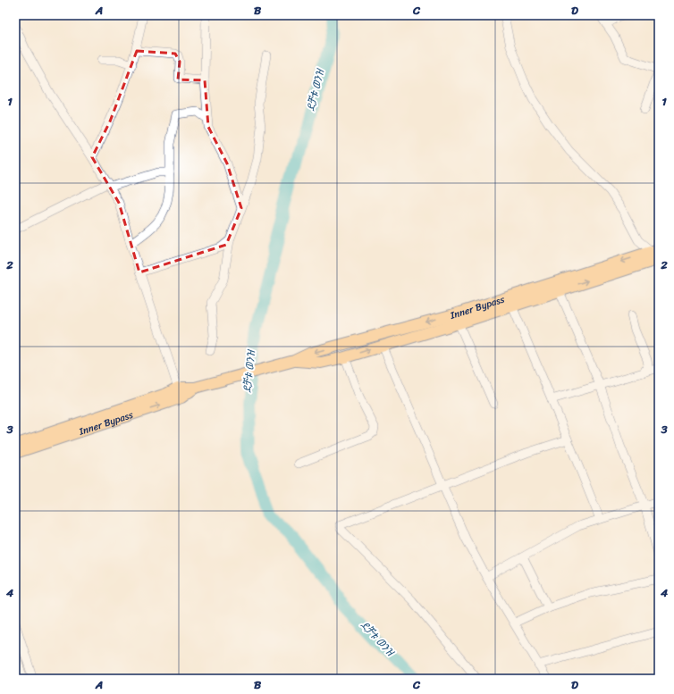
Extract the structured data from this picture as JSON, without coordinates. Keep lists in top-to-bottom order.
{
  "streets": {
    "main road": ["Inner Bypass"]
  },
  "water": ["ደቻቱ ወንዝ"],
  "grid": {
    "columns": [
      "A",
      "B",
      "C",
      "D"
    ],
    "rows": [
      "1",
      "2",
      "3",
      "4"
    ]
  }
}
